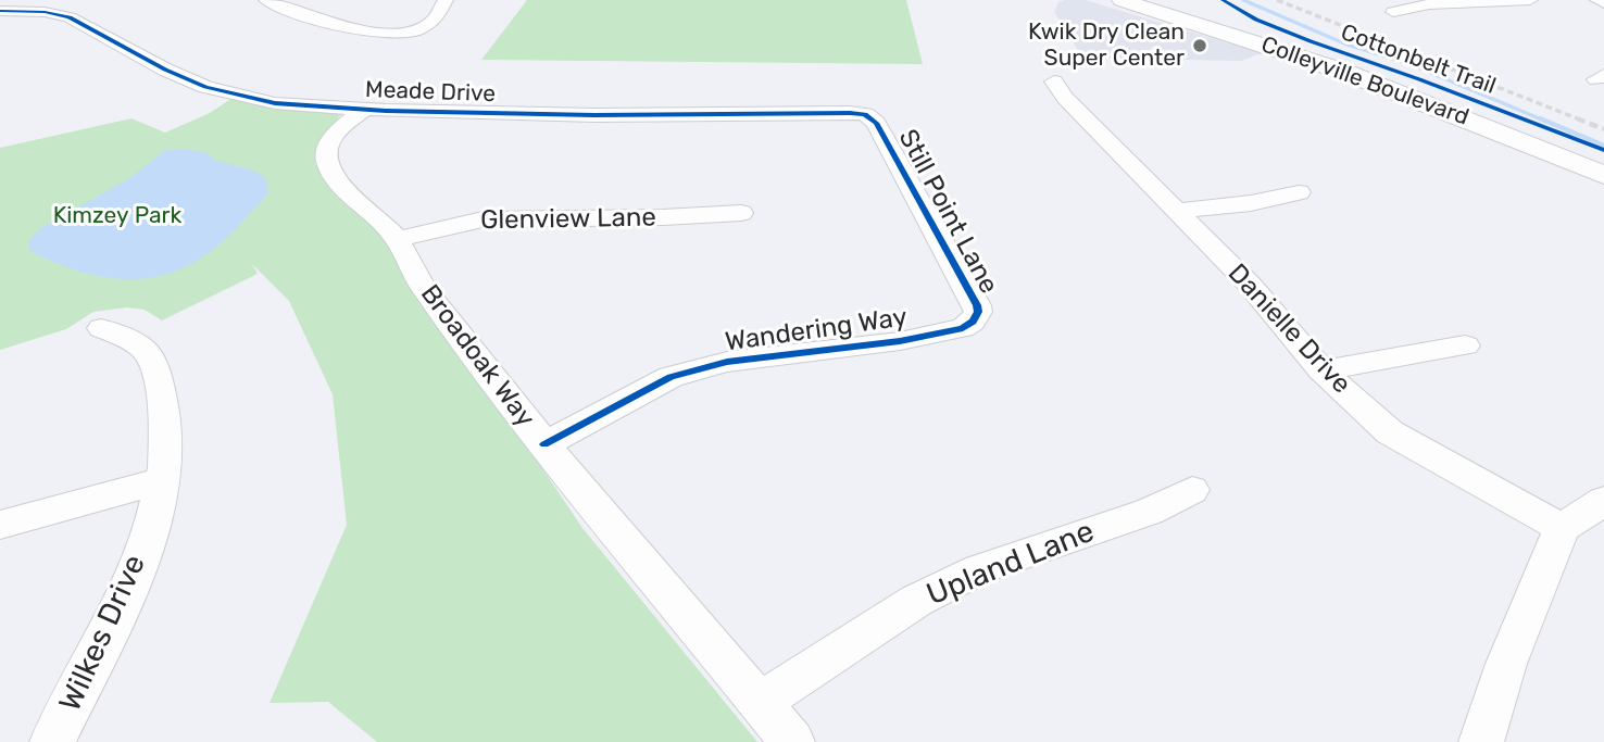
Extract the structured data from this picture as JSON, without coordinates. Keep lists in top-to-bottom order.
{
  "streets": {
    "main road": ["Colleyville Boulevard"],
    "street": [
      "Meade Drive",
      "Still Point Lane",
      "Glenview Lane",
      "Danielle Drive",
      "Wandering Way",
      "Broadoak Way",
      "Upland Lane",
      "Wilkes Drive"
    ],
    "cycle path": ["Cottonbelt Trail"]
  },
  "crossings": [
    ["Meade Drive", "Still Point Lane"],
    ["Meade Drive", "Broadoak Way"],
    ["Still Point Lane", "Wandering Way"],
    ["Glenview Lane", "Broadoak Way"],
    ["Wandering Way", "Broadoak Way"],
    ["Broadoak Way", "Upland Lane"]
  ],
  "parks": ["Kimzey Park"],
  "places": ["Kwik Dry Clean Super Center"]
}
